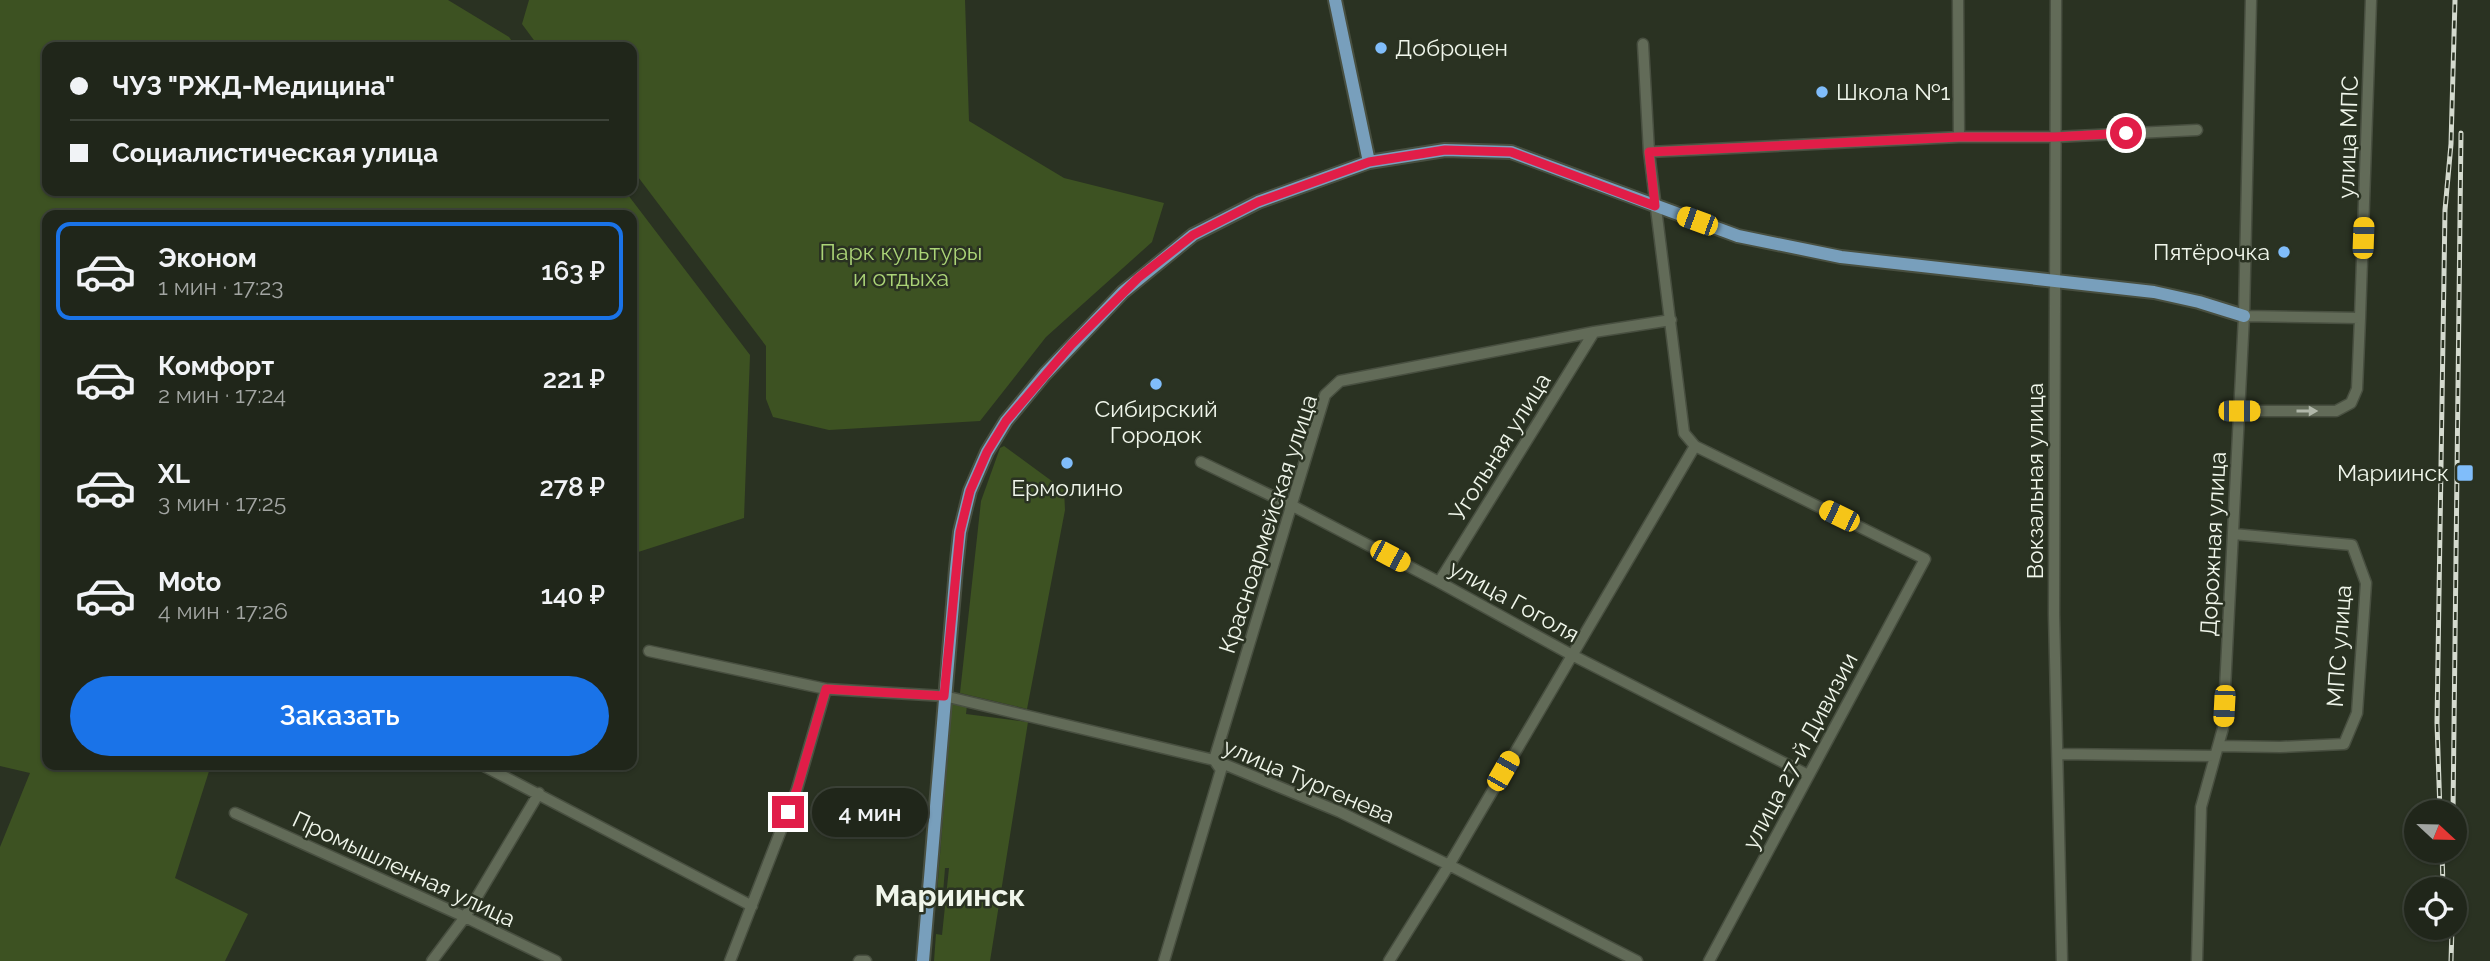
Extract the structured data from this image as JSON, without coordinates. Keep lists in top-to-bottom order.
{
  "streets": {
    "street": [
      "улица МПС",
      "Угольная улица",
      "Вокзальная улица",
      "Красноармейская улица",
      "Дорожная улица",
      "улица Гоголя",
      "МПС улица",
      "улица 27-й Дивизии",
      "улица Тургенева",
      "Промышленная улица"
    ]
  },
  "crossings": [
    ["улица МПС", "Дорожная улица"],
    ["Угольная улица", "Красноармейская улица"],
    ["Угольная улица", "улица Гоголя"],
    ["Красноармейская улица", "улица Гоголя"],
    ["Красноармейская улица", "улица Тургенева"],
    ["Дорожная улица", "МПС улица"],
    ["улица Гоголя", "улица 27-й Дивизии"]
  ],
  "districts": ["Мариинск"],
  "parks": ["Парк культуры и отдыха"],
  "places": {
    "other": [
      "Доброцен",
      "Школа №1",
      "Пятёрочка",
      "Сибирский Городок",
      "Ермолино"
    ],
    "transit": ["Мариинск"]
  },
  "north": "right",
  "page": {
    "banner": ["ЧУЗ \"РЖД-Медицина\"", "Социалистическая улица"],
    "list": [
      {
        "name": "Эконом",
        "note": "1 мин · 17:23",
        "value": "163 ₽"
      },
      {
        "name": "Комфорт",
        "note": "2 мин · 17:24",
        "value": "221 ₽"
      },
      {
        "name": "XL",
        "note": "3 мин · 17:25",
        "value": "278 ₽"
      },
      {
        "name": "Moto",
        "note": "4 мин · 17:26",
        "value": "140 ₽"
      }
    ],
    "buttons": "Заказать",
    "bubble": "4 мин"
  }
}
